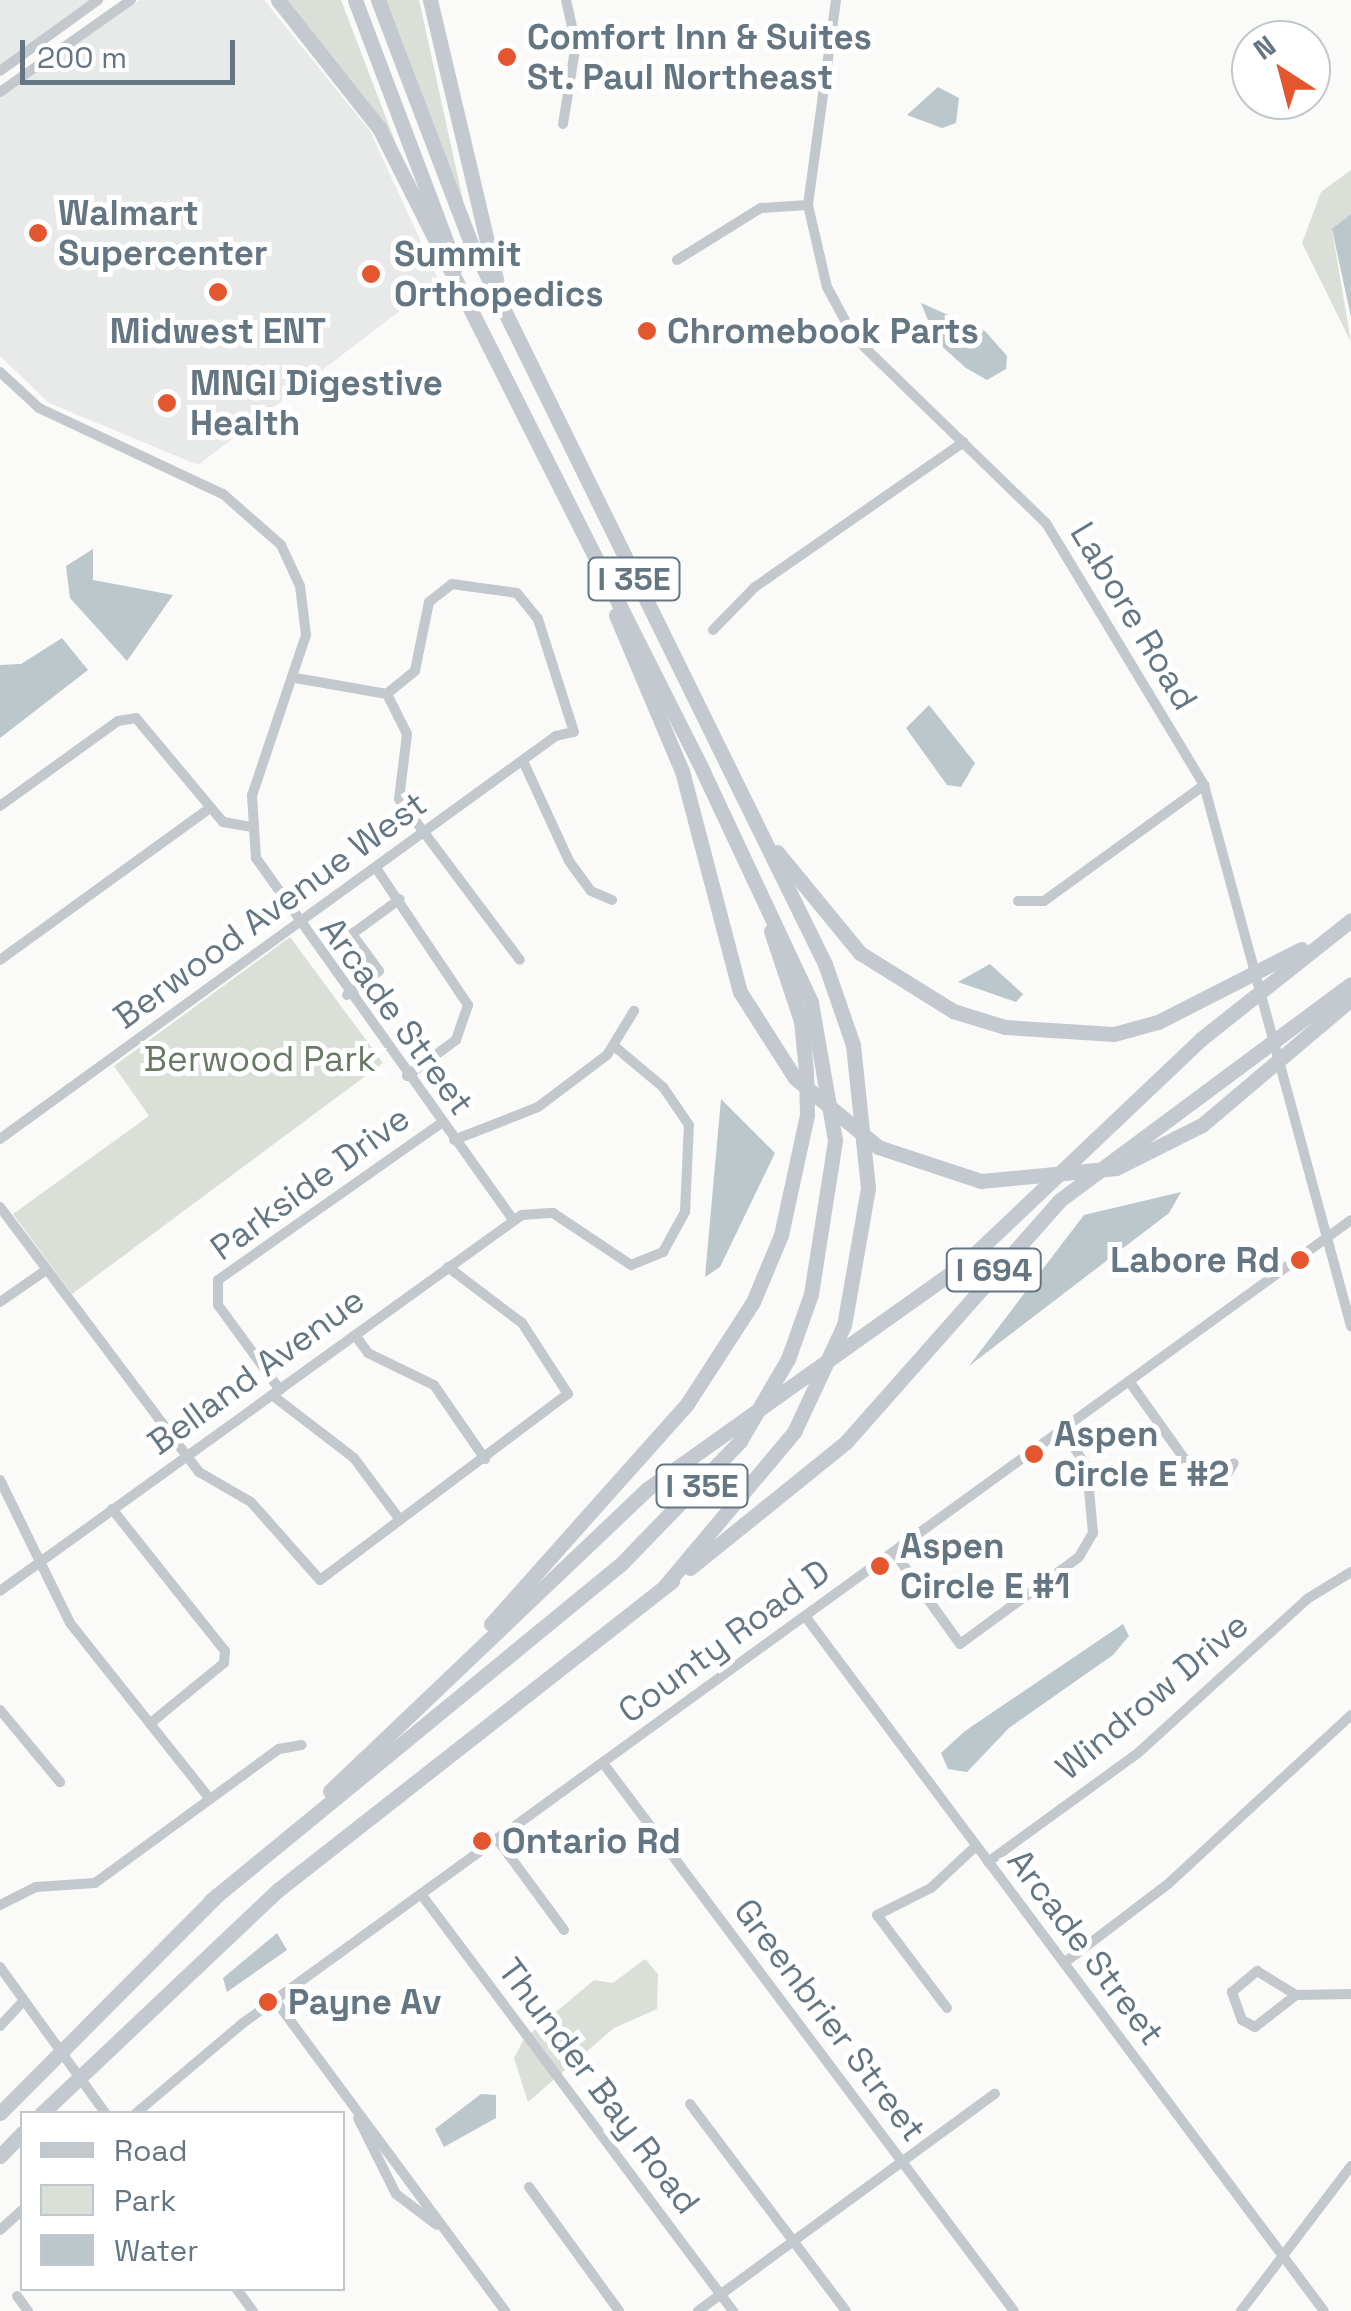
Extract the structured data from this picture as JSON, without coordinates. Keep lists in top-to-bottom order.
{
  "streets": {
    "highway": ["I 35E", "I 694"],
    "street": [
      "Labore Road",
      "Berwood Avenue West",
      "Arcade Street",
      "Parkside Drive",
      "Belland Avenue",
      "County Road D",
      "Windrow Drive",
      "Greenbrier Street",
      "Thunder Bay Road"
    ]
  },
  "crossings": [
    ["I 35E", "I 694"],
    ["Labore Road", "County Road D"],
    ["Berwood Avenue West", "Arcade Street"],
    ["Arcade Street", "Parkside Drive"],
    ["Arcade Street", "Belland Avenue"],
    ["Arcade Street", "County Road D"],
    ["Arcade Street", "Windrow Drive"],
    ["Parkside Drive", "Belland Avenue"],
    ["County Road D", "Greenbrier Street"],
    ["County Road D", "Thunder Bay Road"]
  ],
  "parks": ["Berwood Park"],
  "places": [
    "Comfort Inn & Suites St. Paul Northeast",
    "Walmart Supercenter",
    "Summit Orthopedics",
    "Midwest ENT",
    "Chromebook Parts",
    "MNGI Digestive Health",
    "Labore Rd",
    "Aspen Circle E #2",
    "Aspen Circle E #1",
    "Ontario Rd",
    "Payne Av"
  ],
  "legend": ["Road", "Park", "Water"],
  "scale_bar": "200 m",
  "north": "top left"
}
